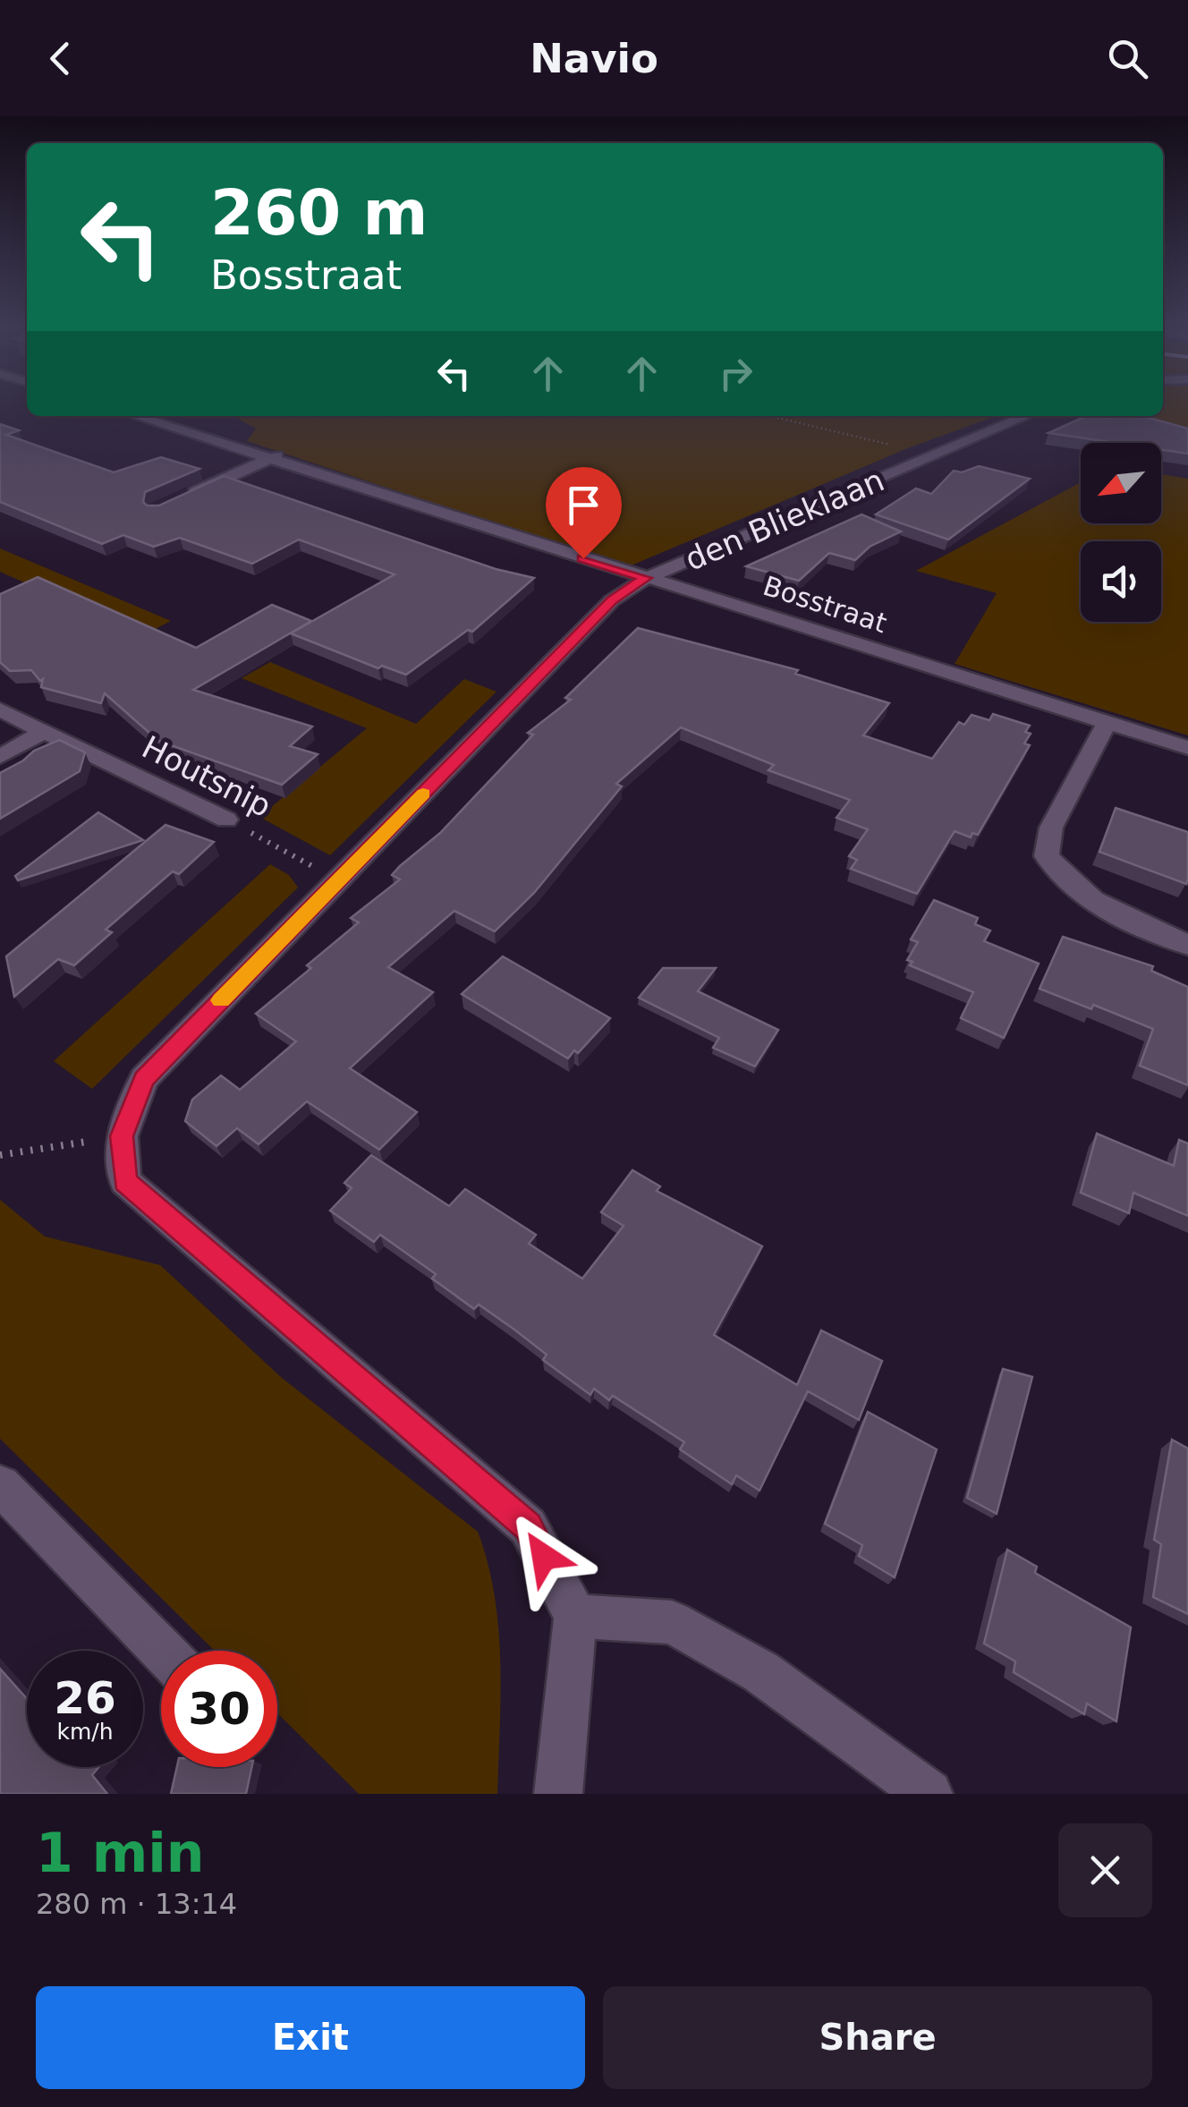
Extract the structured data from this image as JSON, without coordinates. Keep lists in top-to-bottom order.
{
  "streets": {
    "street": ["den Blieklaan", "Bosstraat", "Houtsnip"]
  },
  "crossings": [
    ["den Blieklaan", "Bosstraat"],
    ["den Blieklaan", "Houtsnip"]
  ],
  "north": "bottom left",
  "page": {
    "header": "Navio",
    "turn": ["260 m", "Bosstraat"],
    "speed": "26 km/h",
    "limit": "30",
    "heading": ["1 min", "280 m · 13:14"],
    "buttons": ["Exit", "Share"]
  }
}
